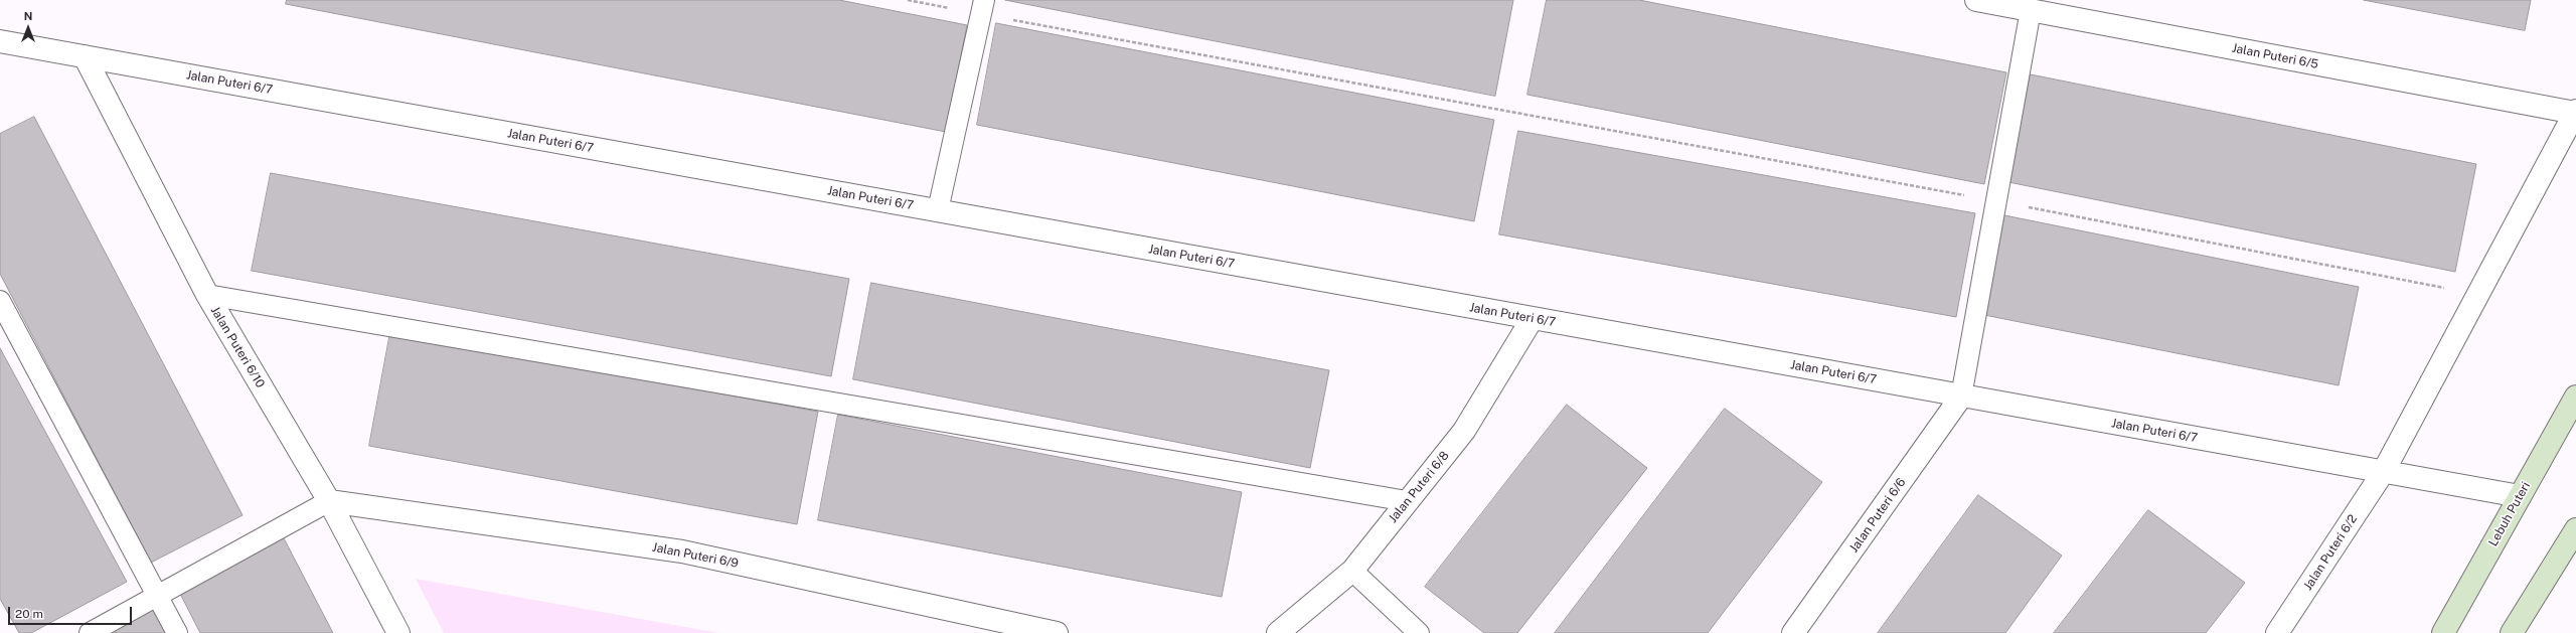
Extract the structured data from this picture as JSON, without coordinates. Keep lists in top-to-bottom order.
{
  "streets": {
    "main road": ["Lebuh Puteri"],
    "street": [
      "Jalan Puteri 6/5",
      "Jalan Puteri 6/7",
      "Jalan Puteri 6/10",
      "Jalan Puteri 6/8",
      "Jalan Puteri 6/6",
      "Jalan Puteri 6/2",
      "Jalan Puteri 6/9"
    ]
  },
  "crossings": [
    ["Jalan Puteri 6/5", "Jalan Puteri 6/2"],
    ["Jalan Puteri 6/7", "Jalan Puteri 6/10"],
    ["Jalan Puteri 6/7", "Jalan Puteri 6/8"],
    ["Jalan Puteri 6/7", "Lebuh Puteri"],
    ["Jalan Puteri 6/7", "Jalan Puteri 6/6"],
    ["Jalan Puteri 6/7", "Jalan Puteri 6/2"],
    ["Jalan Puteri 6/10", "Jalan Puteri 6/9"]
  ],
  "scale_bar": "20 m",
  "north": "top"
}
